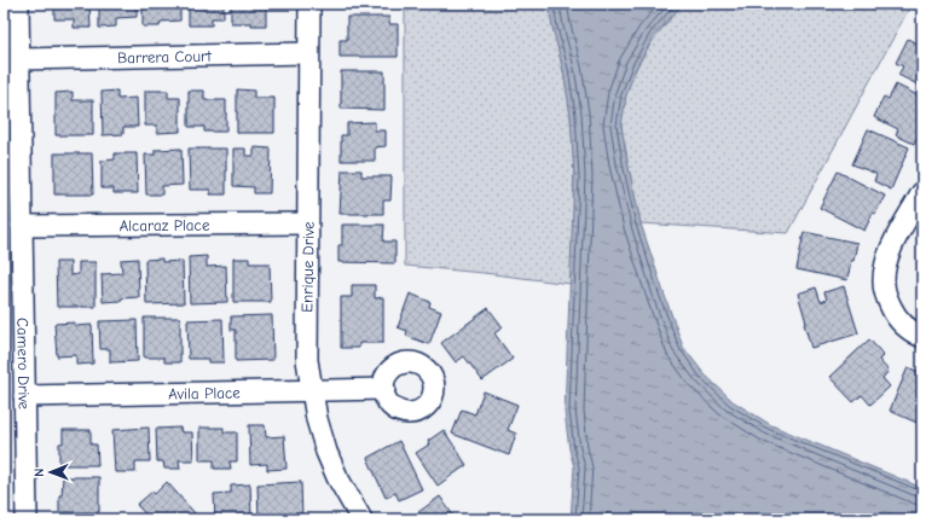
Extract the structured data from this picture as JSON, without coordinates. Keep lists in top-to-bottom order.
{
  "streets": {
    "street": [
      "Barrera Court",
      "Alcaraz Place",
      "Enrique Drive",
      "Camero Drive",
      "Avila Place"
    ]
  },
  "crossings": [
    ["Barrera Court", "Enrique Drive"],
    ["Barrera Court", "Camero Drive"],
    ["Alcaraz Place", "Enrique Drive"],
    ["Alcaraz Place", "Camero Drive"],
    ["Enrique Drive", "Avila Place"],
    ["Camero Drive", "Avila Place"]
  ],
  "north": "left"
}
